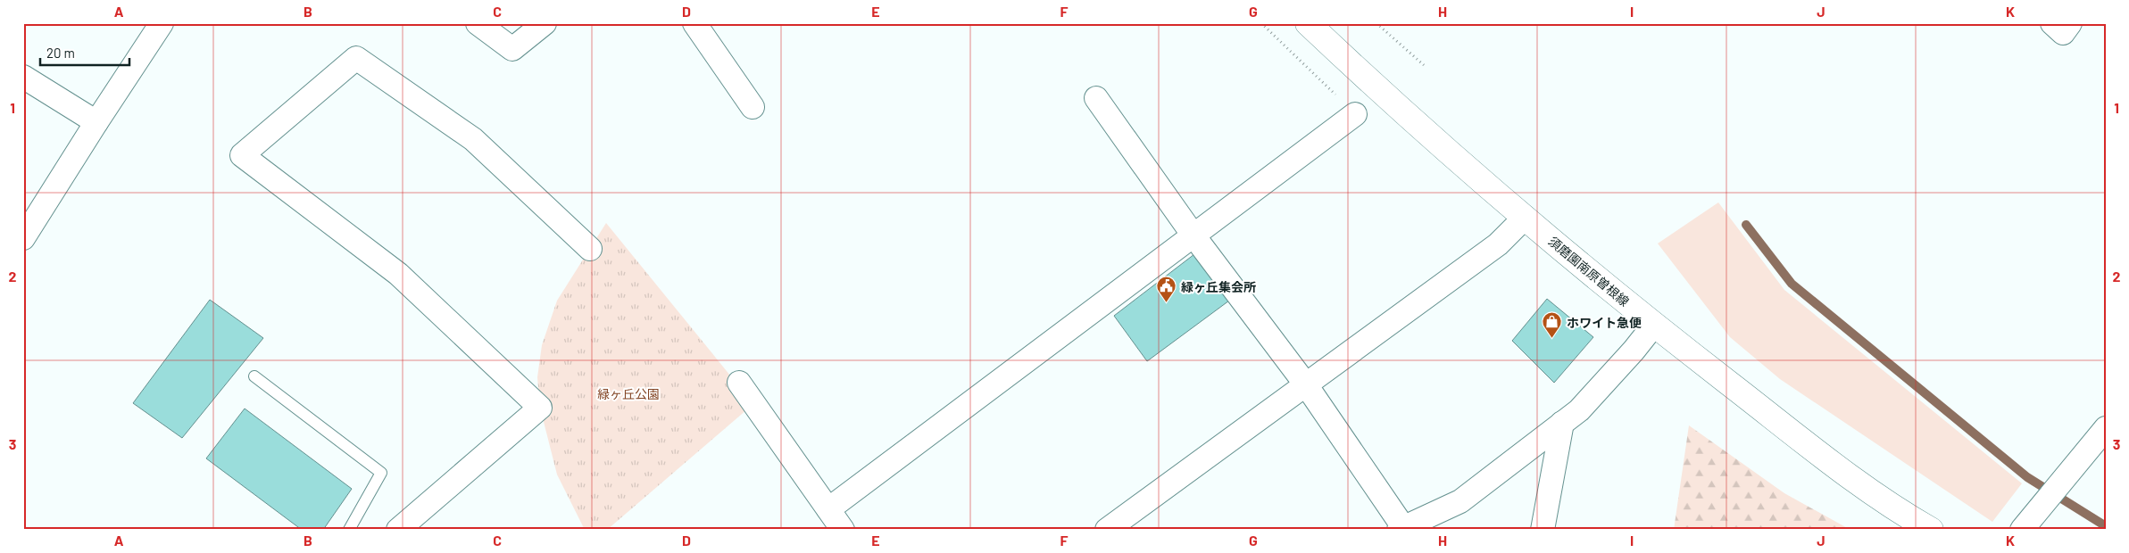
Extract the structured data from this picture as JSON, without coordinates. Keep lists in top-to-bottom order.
{
  "streets": {
    "main road": ["須磨園南原曽根線"]
  },
  "parks": ["緑ヶ丘公園"],
  "places": {
    "public building": ["緑ヶ丘集会所"],
    "shop": ["ホワイト急便"]
  },
  "scale_bar": "20 m",
  "grid": {
    "columns": [
      "A",
      "B",
      "C",
      "D",
      "E",
      "F",
      "G",
      "H",
      "I",
      "J",
      "K"
    ],
    "rows": ["1", "2", "3"]
  }
}
